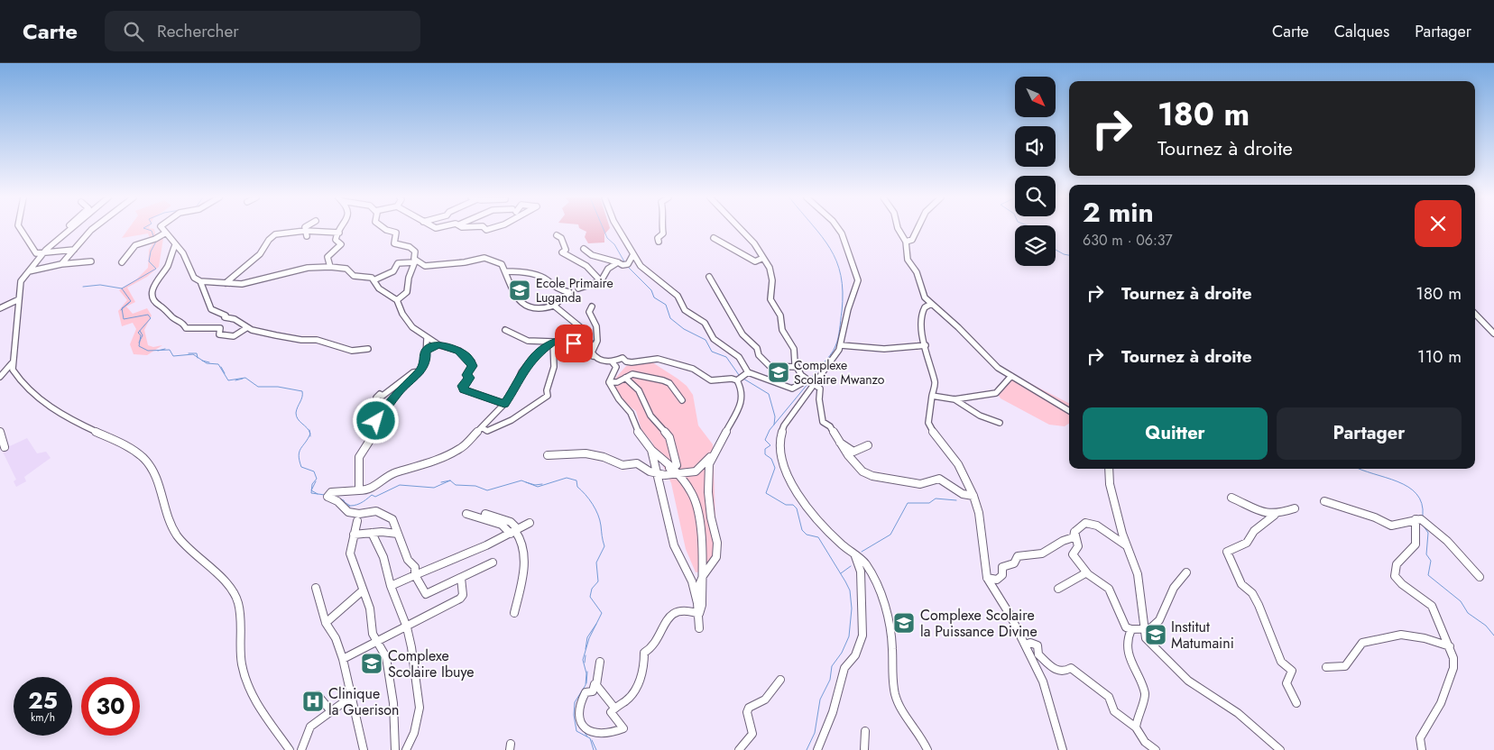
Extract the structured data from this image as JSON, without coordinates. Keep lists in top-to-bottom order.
{
  "places": {
    "school or university": [
      "Ecole Primaire Luganda",
      "Complexe Scolaire Mwanzo",
      "Complexe Scolaire la Puissance Divine",
      "Institut Matumaini",
      "Complexe Scolaire Ibuye"
    ],
    "hospital": ["Clinique la Guerison"]
  },
  "north": "bottom right",
  "page": {
    "header": "Carte",
    "search": "Rechercher",
    "nav": ["Carte", "Calques", "Partager"],
    "turn": ["180 m", "Tournez à droite"],
    "heading": ["2 min", "630 m · 06:37"],
    "list": [
      {
        "name": "Tournez à droite",
        "value": "180 m"
      },
      {
        "name": "Tournez à droite",
        "value": "110 m"
      }
    ],
    "buttons": ["Quitter", "Partager"],
    "speed": "25 km/h",
    "limit": "30"
  }
}
